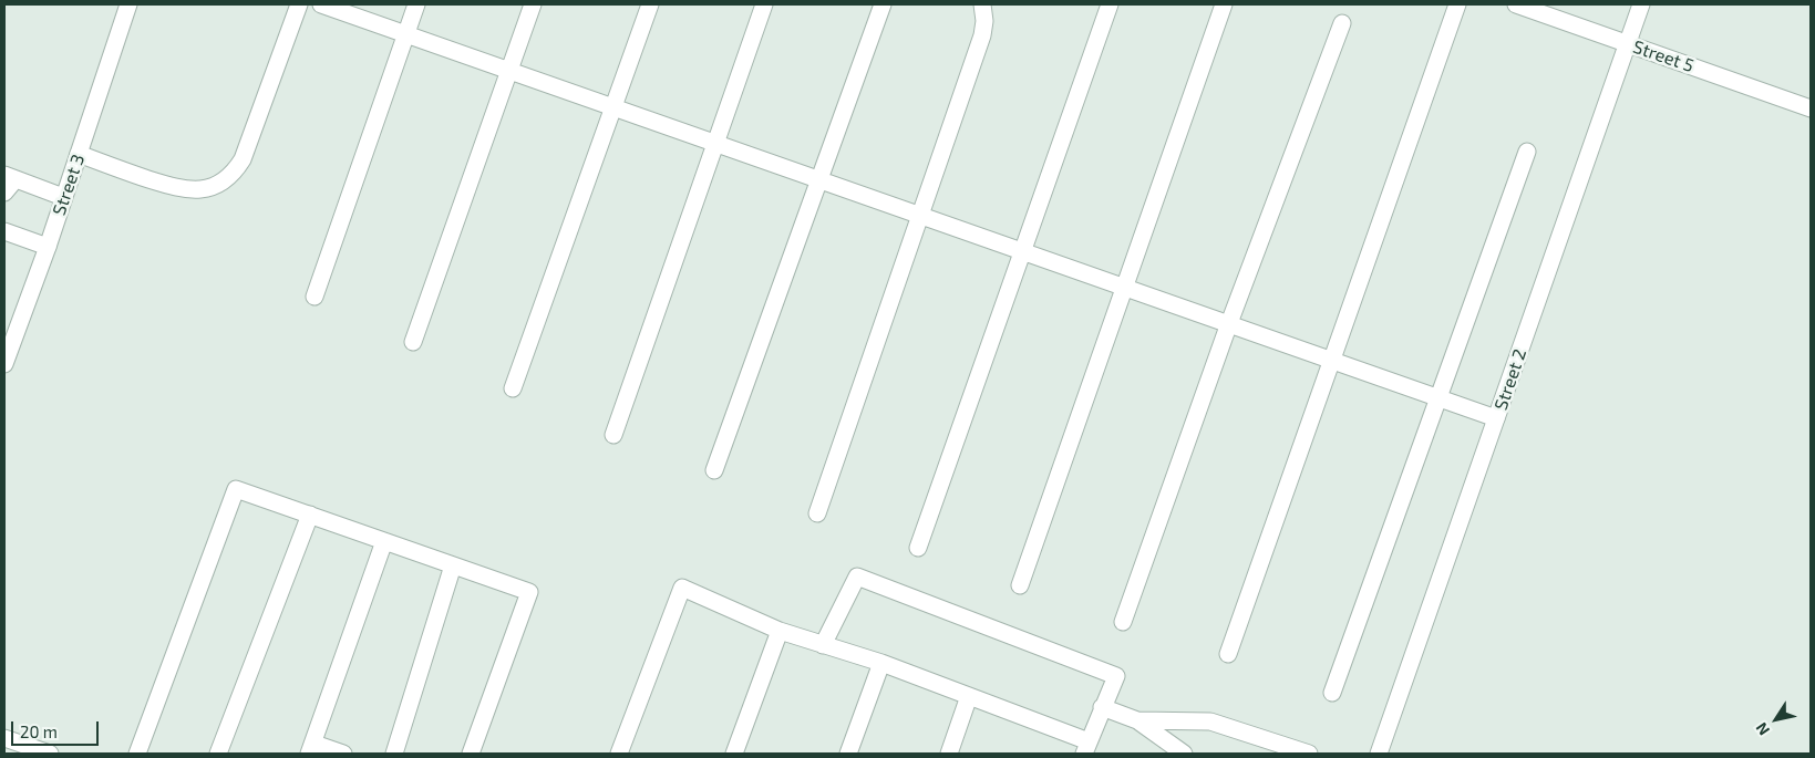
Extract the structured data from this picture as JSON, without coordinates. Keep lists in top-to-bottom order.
{
  "streets": {
    "street": ["Street 5", "Street 3", "Street 2"]
  },
  "crossings": [
    ["Street 5", "Street 2"]
  ],
  "scale_bar": "20 m",
  "north": "bottom left"
}
